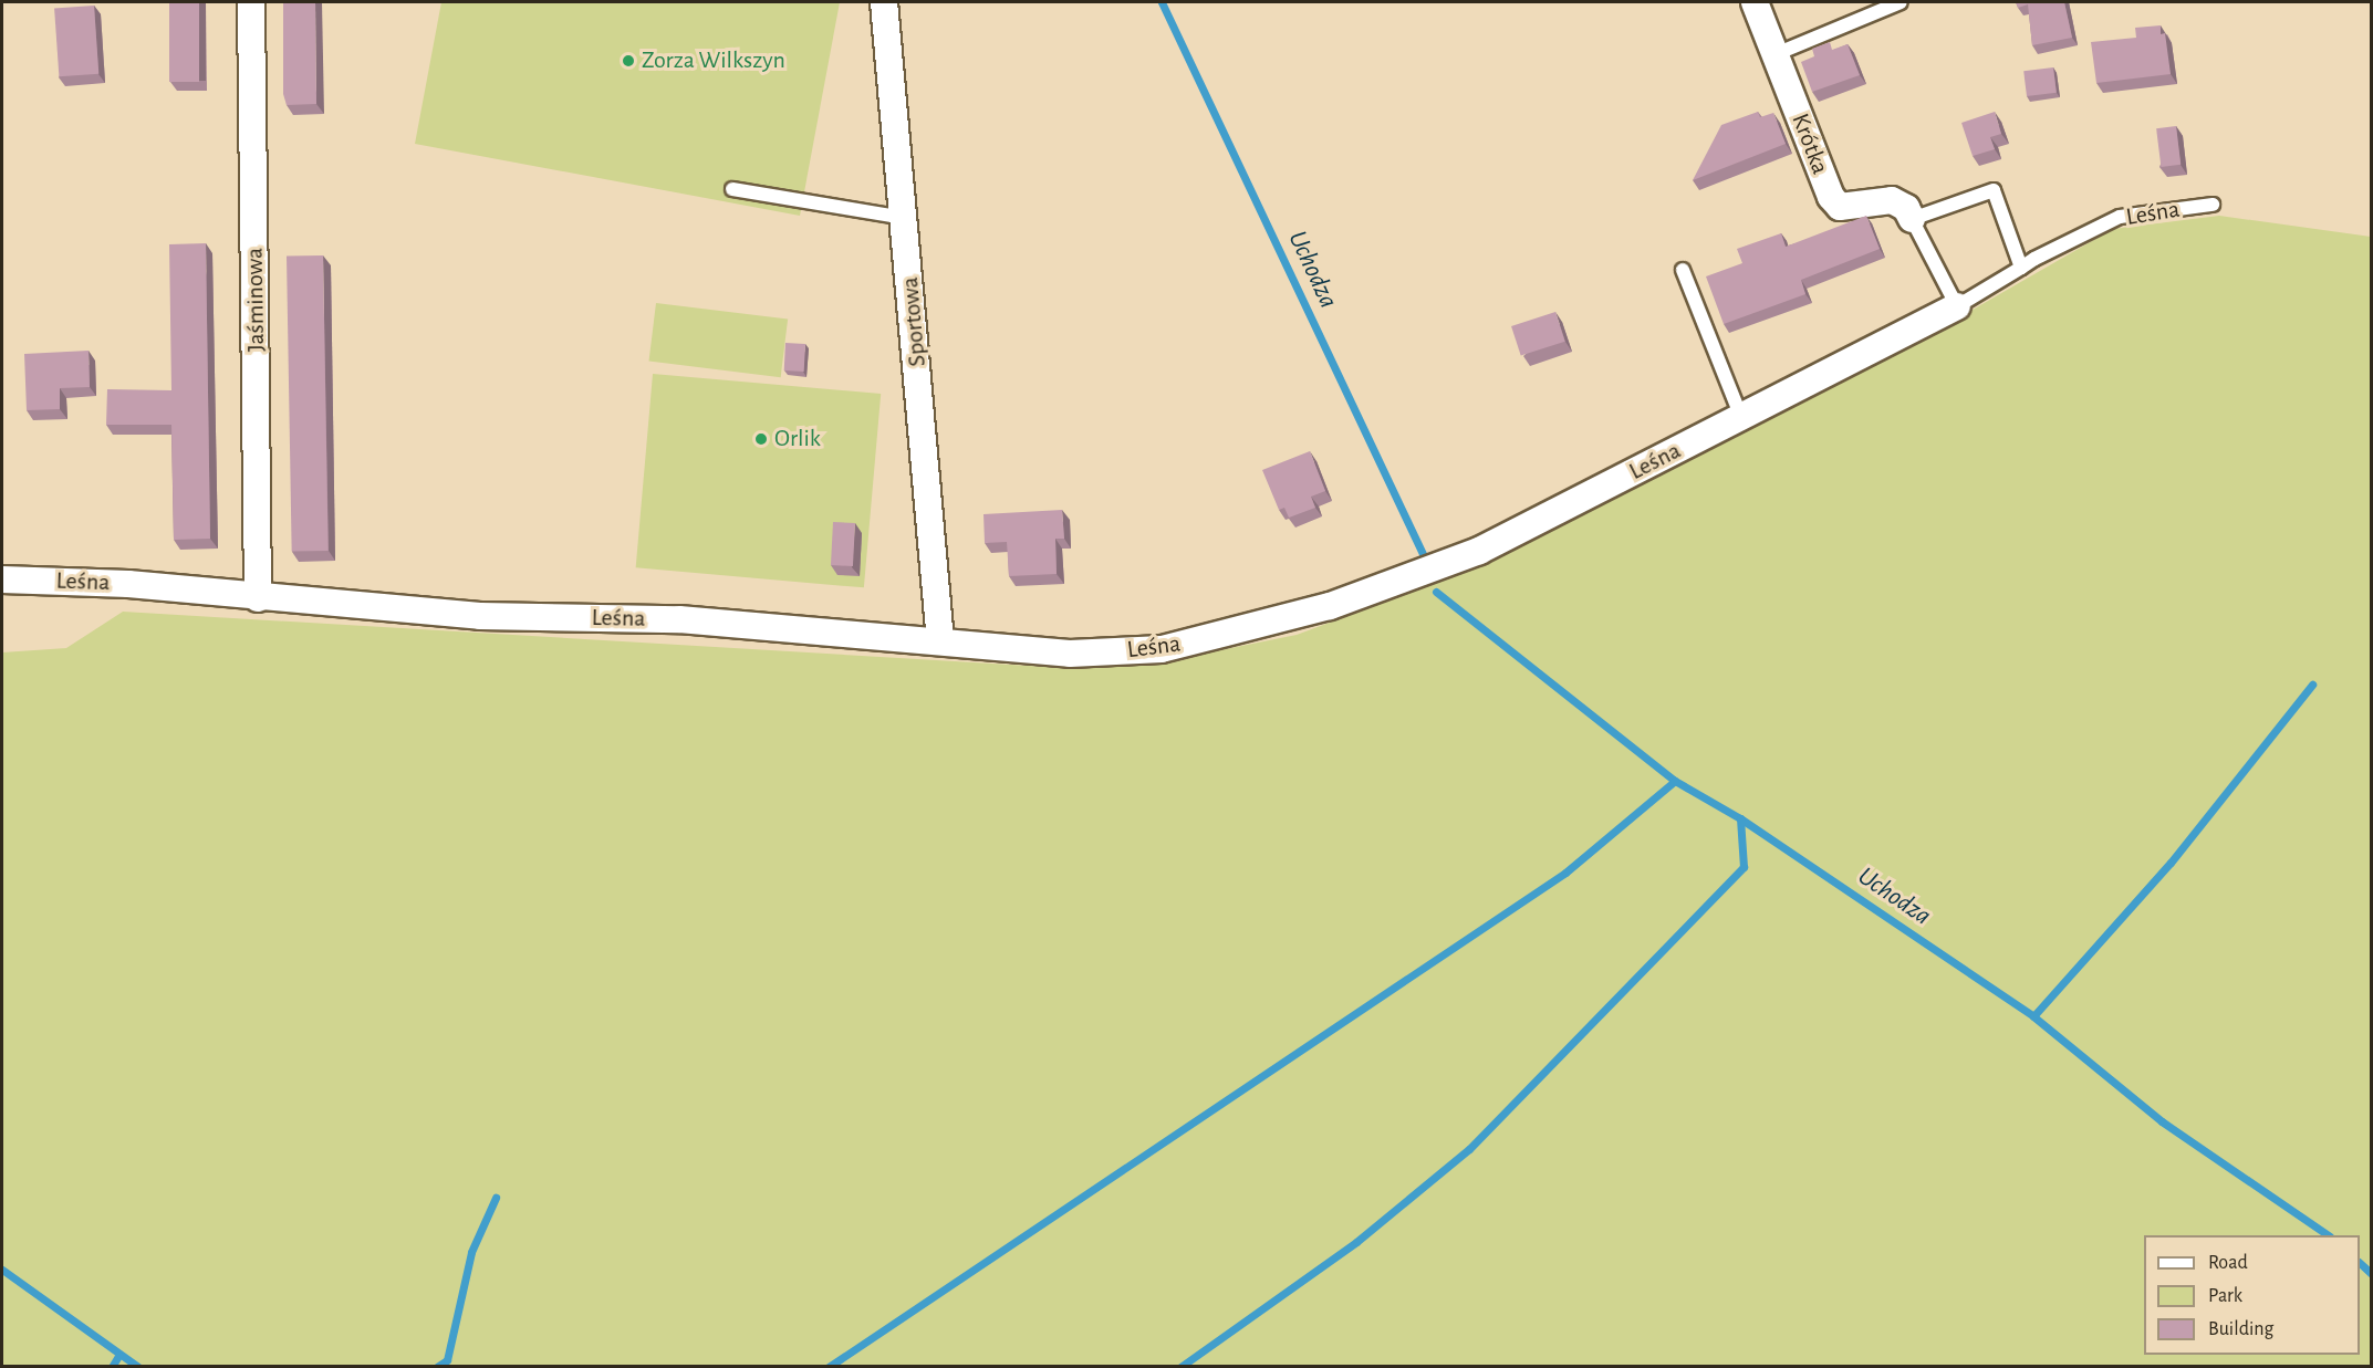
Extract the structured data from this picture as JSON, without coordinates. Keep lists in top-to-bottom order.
{
  "streets": {
    "street": [
      "Krótka",
      "Leśna",
      "Jaśminowa",
      "Sportowa"
    ]
  },
  "crossings": [
    ["Leśna", "Jaśminowa"],
    ["Leśna", "Sportowa"]
  ],
  "water": ["Uchodza"],
  "places": ["Zorza Wilkszyn", "Orlik"],
  "legend": ["Road", "Park", "Building"]
}
